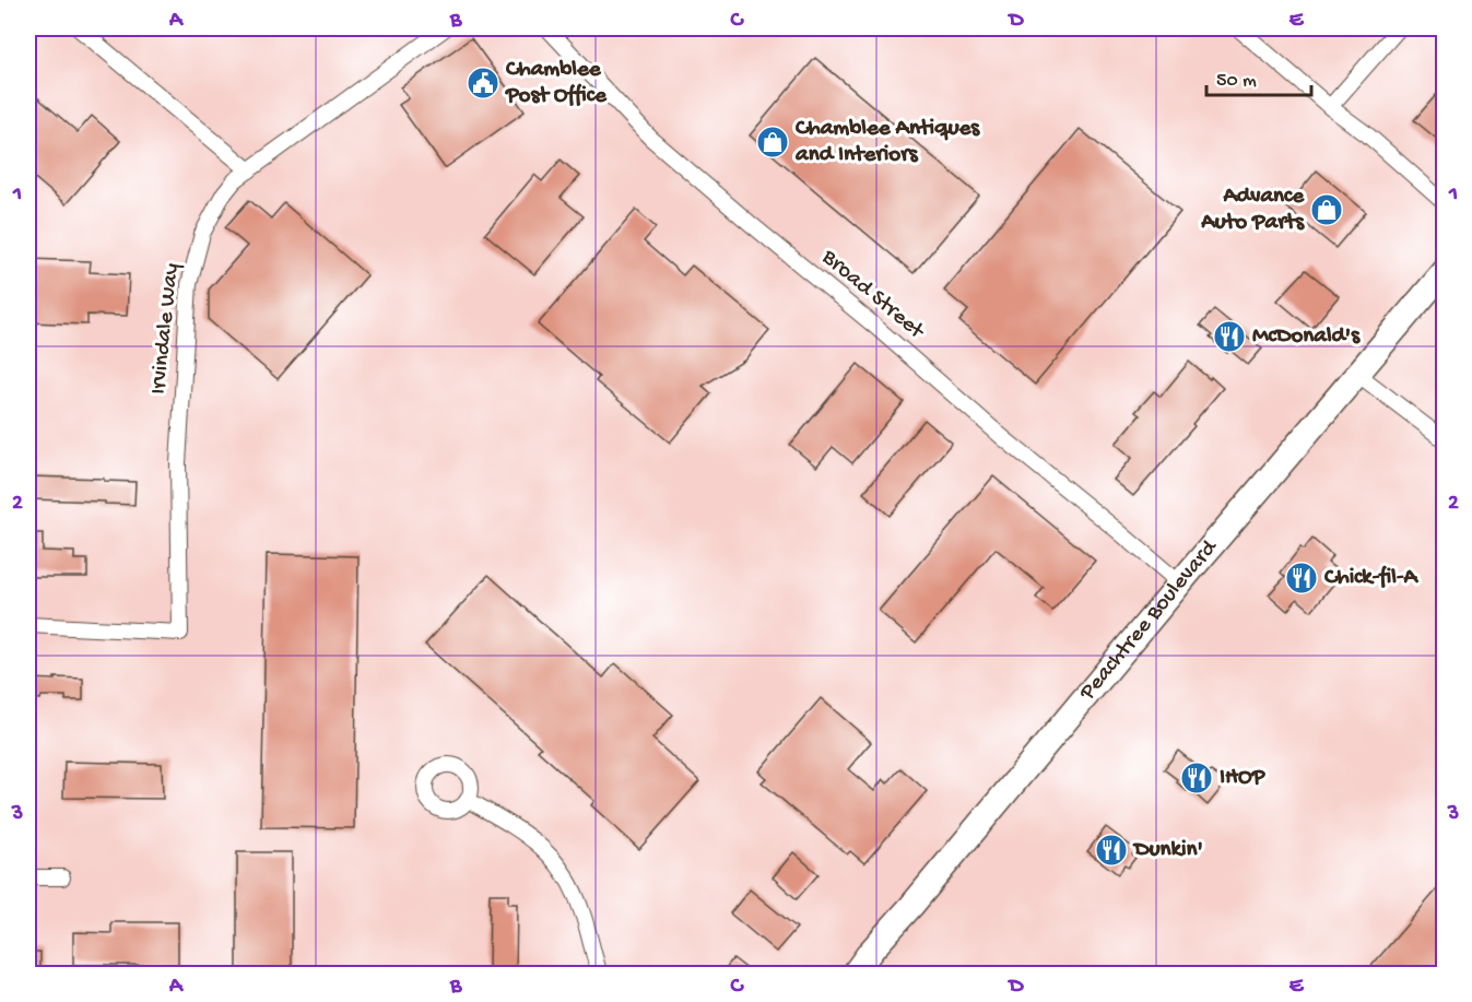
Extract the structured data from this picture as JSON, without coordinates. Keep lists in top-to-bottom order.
{
  "streets": {
    "highway": ["Peachtree Boulevard"],
    "street": ["Broad Street", "Irvindale Way"]
  },
  "crossings": [
    ["Broad Street", "Peachtree Boulevard"]
  ],
  "places": {
    "public building": ["Chamblee Post Office"],
    "shop": ["Chamblee Antiques and Interiors", "Advance Auto Parts"],
    "restaurant": [
      "McDonald's",
      "Chick-fil-A",
      "IHOP",
      "Dunkin'"
    ]
  },
  "scale_bar": "50 m",
  "grid": {
    "columns": [
      "A",
      "B",
      "C",
      "D",
      "E"
    ],
    "rows": ["1", "2", "3"]
  }
}
